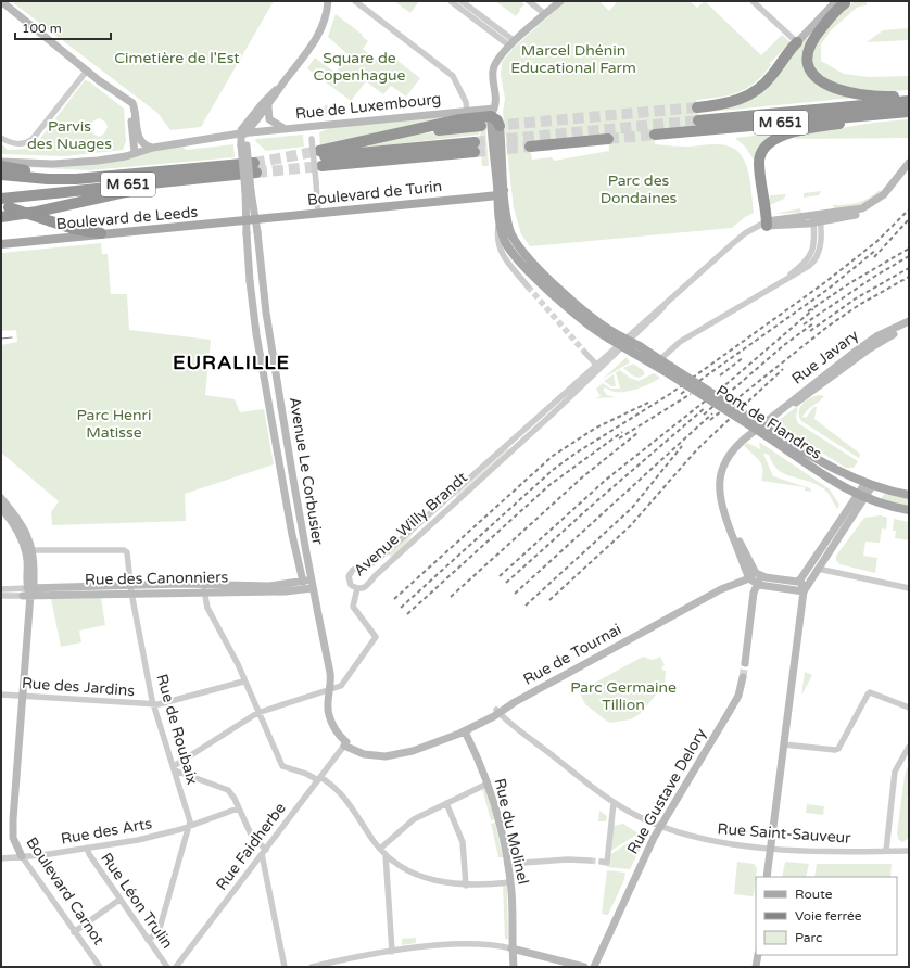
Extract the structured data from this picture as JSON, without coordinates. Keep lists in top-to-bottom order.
{
  "streets": {
    "highway": ["M 651"],
    "main road": ["Boulevard de Turin", "Boulevard de Leeds", "Pont de Flandres"],
    "street": [
      "Rue de Luxembourg",
      "Rue Javary",
      "Avenue Le Corbusier",
      "Avenue Willy Brandt",
      "Rue des Canonniers",
      "Rue de Tournai",
      "Rue des Jardins",
      "Rue de Roubaix",
      "Rue Gustave Delory",
      "Rue des Arts",
      "Rue du Molinel",
      "Rue Saint-Sauveur",
      "Rue Faidherbe",
      "Boulevard Carnot",
      "Rue Léon Trulin"
    ]
  },
  "crossings": [
    ["Boulevard de Turin", "Boulevard de Leeds"],
    ["Boulevard de Turin", "Avenue Le Corbusier"],
    ["Boulevard de Leeds", "Avenue Le Corbusier"],
    ["Rue Javary", "Pont de Flandres"],
    ["Rue Javary", "Rue de Tournai"],
    ["Avenue Le Corbusier", "Rue des Canonniers"],
    ["Avenue Le Corbusier", "Rue de Tournai"],
    ["Avenue Le Corbusier", "Rue Faidherbe"],
    ["Rue des Canonniers", "Rue de Roubaix"],
    ["Rue des Canonniers", "Boulevard Carnot"],
    ["Rue de Tournai", "Rue du Molinel"],
    ["Rue de Tournai", "Rue Saint-Sauveur"],
    ["Rue de Tournai", "Rue Faidherbe"],
    ["Rue des Jardins", "Rue de Roubaix"],
    ["Rue des Jardins", "Boulevard Carnot"],
    ["Rue de Roubaix", "Rue des Arts"],
    ["Rue de Roubaix", "Boulevard Carnot"],
    ["Rue Gustave Delory", "Rue Saint-Sauveur"],
    ["Rue des Arts", "Boulevard Carnot"],
    ["Rue des Arts", "Rue Léon Trulin"]
  ],
  "districts": ["EURALILLE"],
  "parks": [
    "Marcel Dhénin Educational Farm",
    "Cimetière de l'Est",
    "Square de Copenhague",
    "Parvis des Nuages",
    "Parc des Dondaines",
    "Parc Henri Matisse",
    "Parc Germaine Tillion"
  ],
  "legend": ["Route", "Voie ferrée", "Parc"],
  "scale_bar": "100 m"
}
